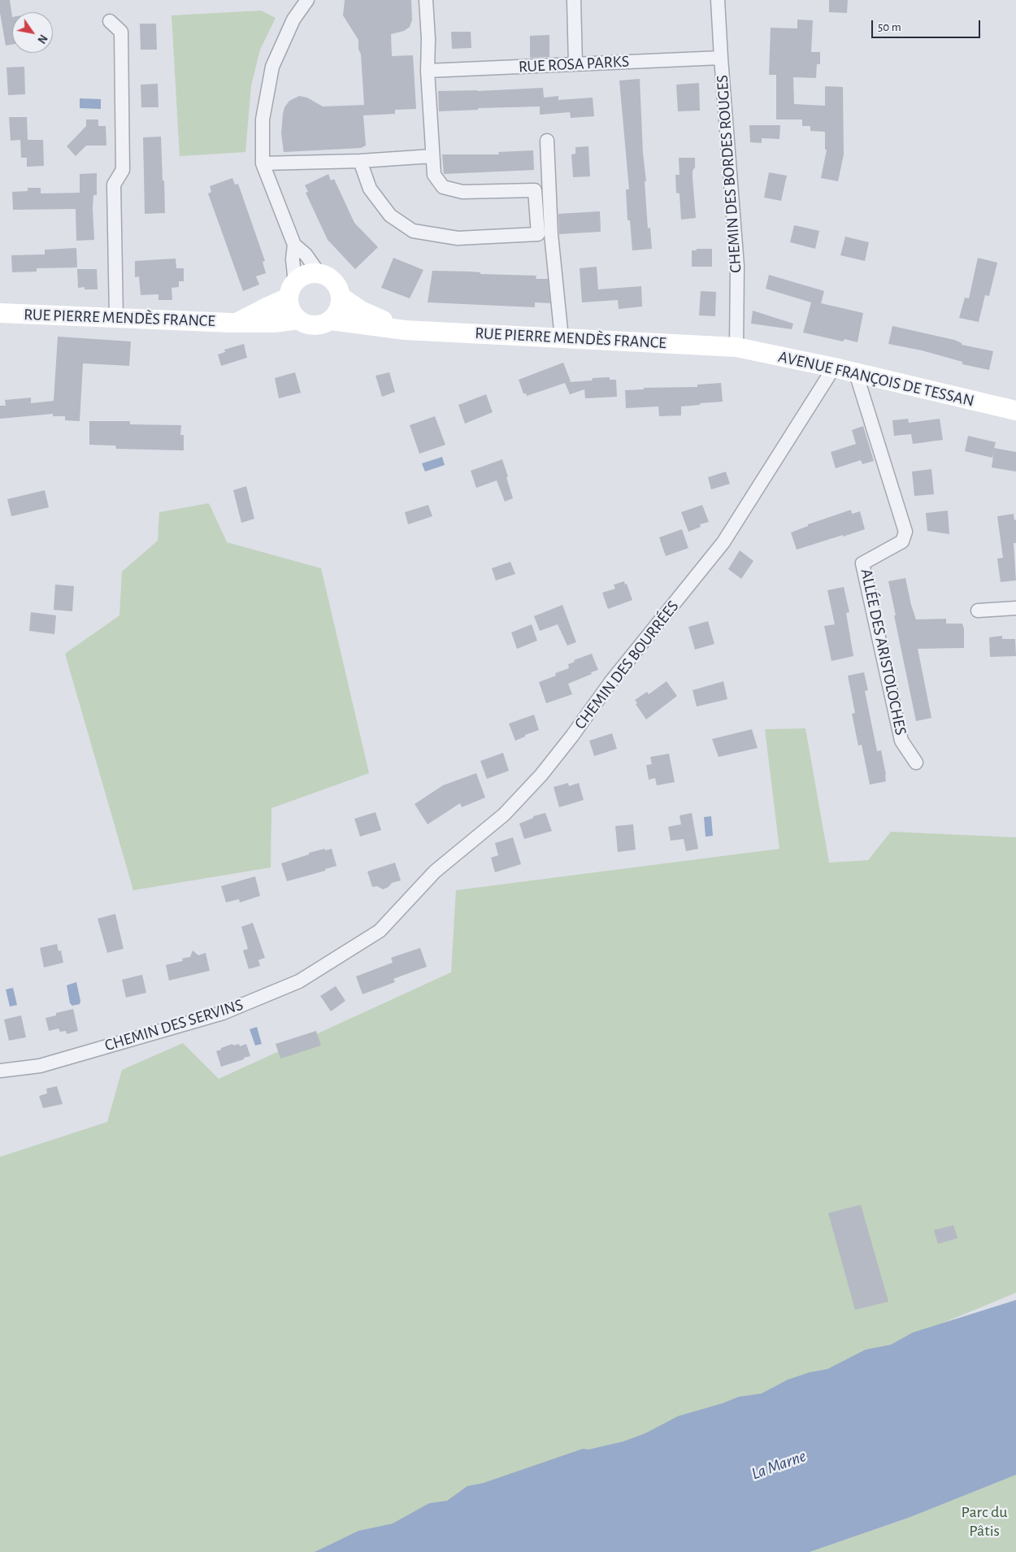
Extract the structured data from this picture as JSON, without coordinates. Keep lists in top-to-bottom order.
{
  "streets": {
    "street": [
      "RUE ROSA PARKS",
      "CHEMIN DES BORDES ROUGES",
      "RUE PIERRE MENDÈS FRANCE",
      "AVENUE FRANÇOIS DE TESSAN",
      "ALLÉE DES ARISTOLOCHES",
      "CHEMIN DES BOURRÉES",
      "CHEMIN DES SERVINS"
    ]
  },
  "crossings": [
    ["RUE ROSA PARKS", "CHEMIN DES BORDES ROUGES"],
    ["CHEMIN DES BORDES ROUGES", "RUE PIERRE MENDÈS FRANCE"],
    ["CHEMIN DES BORDES ROUGES", "AVENUE FRANÇOIS DE TESSAN"],
    ["RUE PIERRE MENDÈS FRANCE", "AVENUE FRANÇOIS DE TESSAN"],
    ["AVENUE FRANÇOIS DE TESSAN", "ALLÉE DES ARISTOLOCHES"],
    ["AVENUE FRANÇOIS DE TESSAN", "CHEMIN DES BOURRÉES"],
    ["CHEMIN DES BOURRÉES", "CHEMIN DES SERVINS"]
  ],
  "water": ["La Marne"],
  "parks": ["Parc du Pâtis"],
  "scale_bar": "50 m",
  "north": "bottom right"
}
